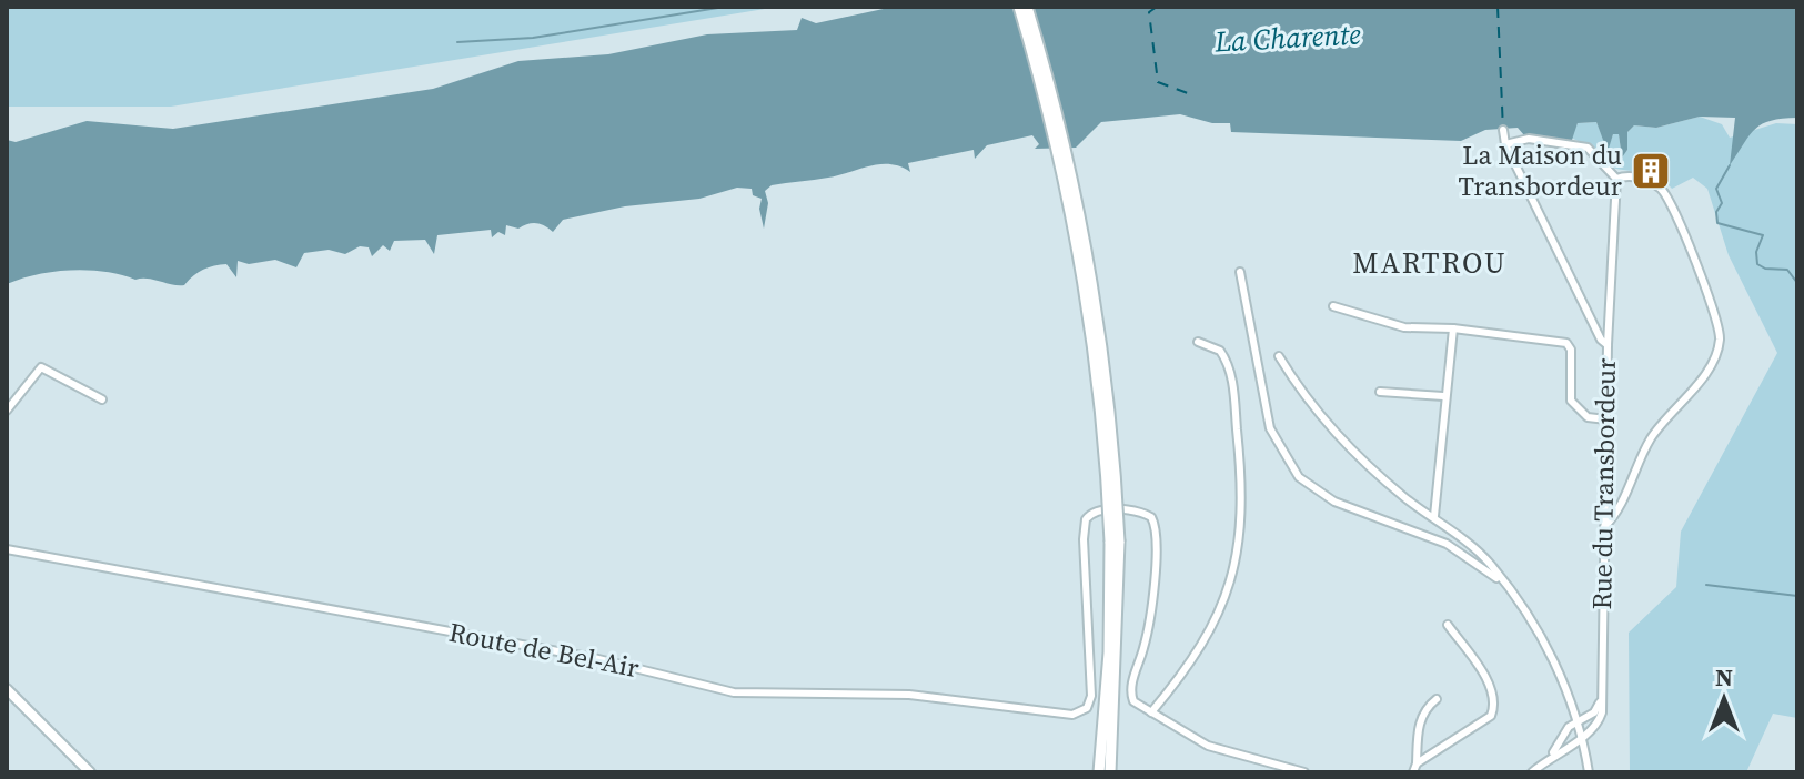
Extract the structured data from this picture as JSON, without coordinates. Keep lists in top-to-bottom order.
{
  "streets": {
    "street": ["Rue du Transbordeur", "Route de Bel-Air"]
  },
  "districts": ["MARTROU"],
  "water": ["La Charente"],
  "places": {
    "building": ["La Maison du Transbordeur"]
  },
  "north": "top"
}
